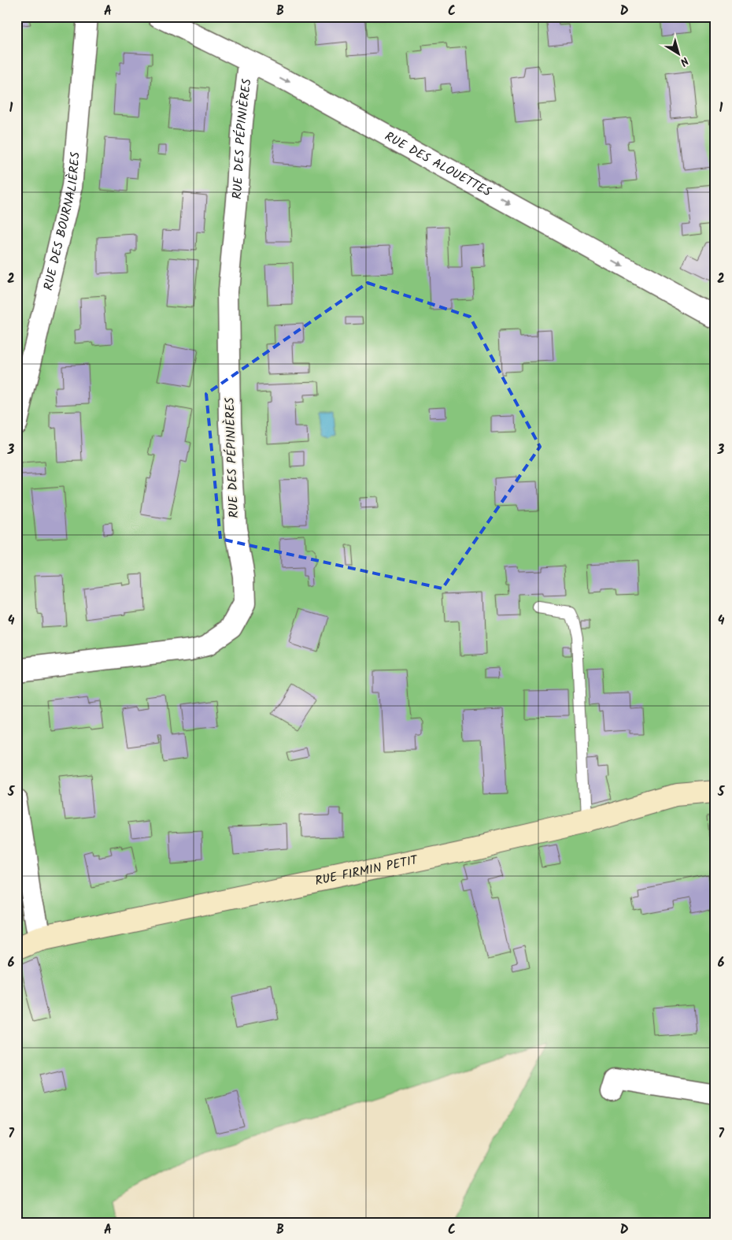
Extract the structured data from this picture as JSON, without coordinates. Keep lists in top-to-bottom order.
{
  "streets": {
    "street": [
      "RUE DES PÉPINIÈRES",
      "RUE DES ALOUETTES",
      "RUE DES BOURNALIÈRES",
      "RUE FIRMIN PETIT"
    ]
  },
  "crossings": [
    ["RUE DES PÉPINIÈRES", "RUE DES ALOUETTES"]
  ],
  "one_way": ["RUE DES ALOUETTES"],
  "north": "bottom right",
  "grid": {
    "columns": [
      "A",
      "B",
      "C",
      "D"
    ],
    "rows": [
      "1",
      "2",
      "3",
      "4",
      "5",
      "6",
      "7"
    ]
  }
}
